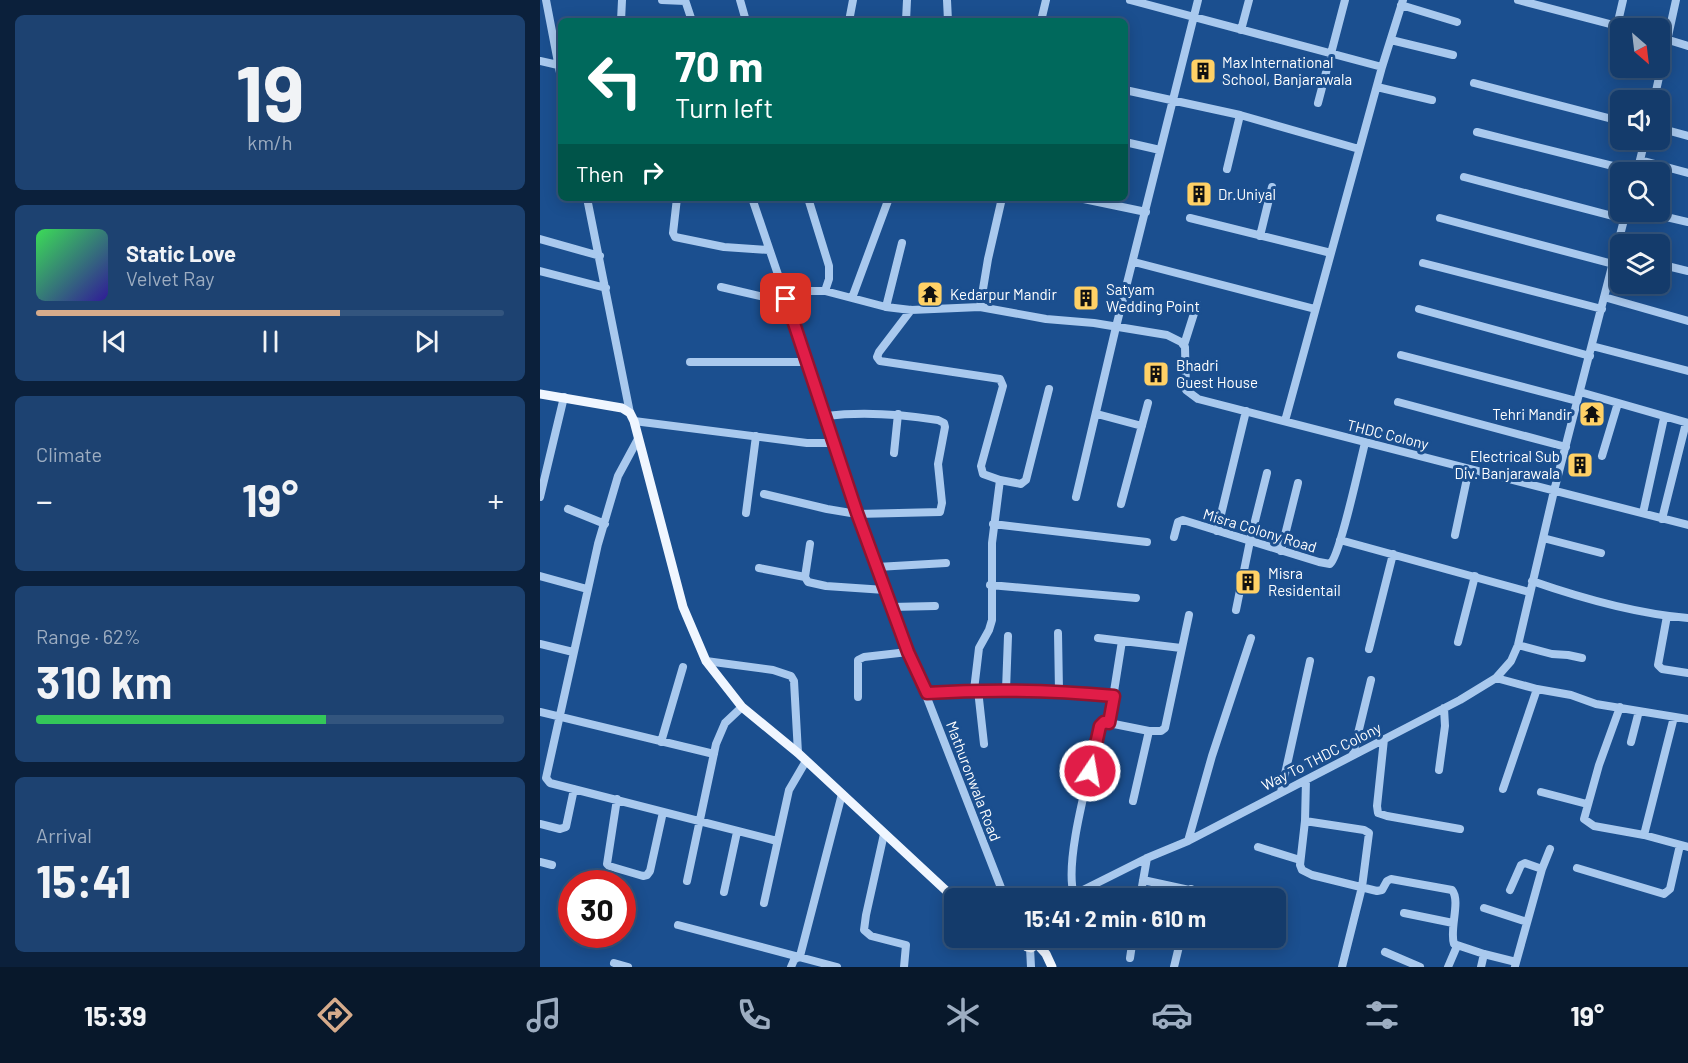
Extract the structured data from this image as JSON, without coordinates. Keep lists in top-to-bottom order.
{
  "streets": {
    "street": [
      "THDC Colony",
      "Misra Colony Road",
      "Way To THDC Colony",
      "Mathuronwala Road"
    ]
  },
  "crossings": [
    ["THDC Colony", "Misra Colony Road"]
  ],
  "places": {
    "building": [
      "Max International School, Banjarawala",
      "Dr.Uniyal",
      "Satyam Wedding Point",
      "Bhadri Guest House",
      "Electrical Sub Div. Banjarawala",
      "Misra Residentail"
    ],
    "temple": ["Kedarpur Mandir", "Tehri Mandir"]
  },
  "north": "bottom right",
  "page": {
    "tile": [
      ["19", "km/h"],
      "Climate",
      ["Range · 62%", "310 km"],
      ["Arrival", "15:41"]
    ],
    "turn": ["70 m", "Turn left"],
    "then": "Then",
    "song": ["Static Love", "Velvet Ray"],
    "heat": ["−", "19°", "+"],
    "limit": "30",
    "trip": "15:41 · 2 min · 610 m",
    "tabs": ["15:39", "19°"]
  }
}
